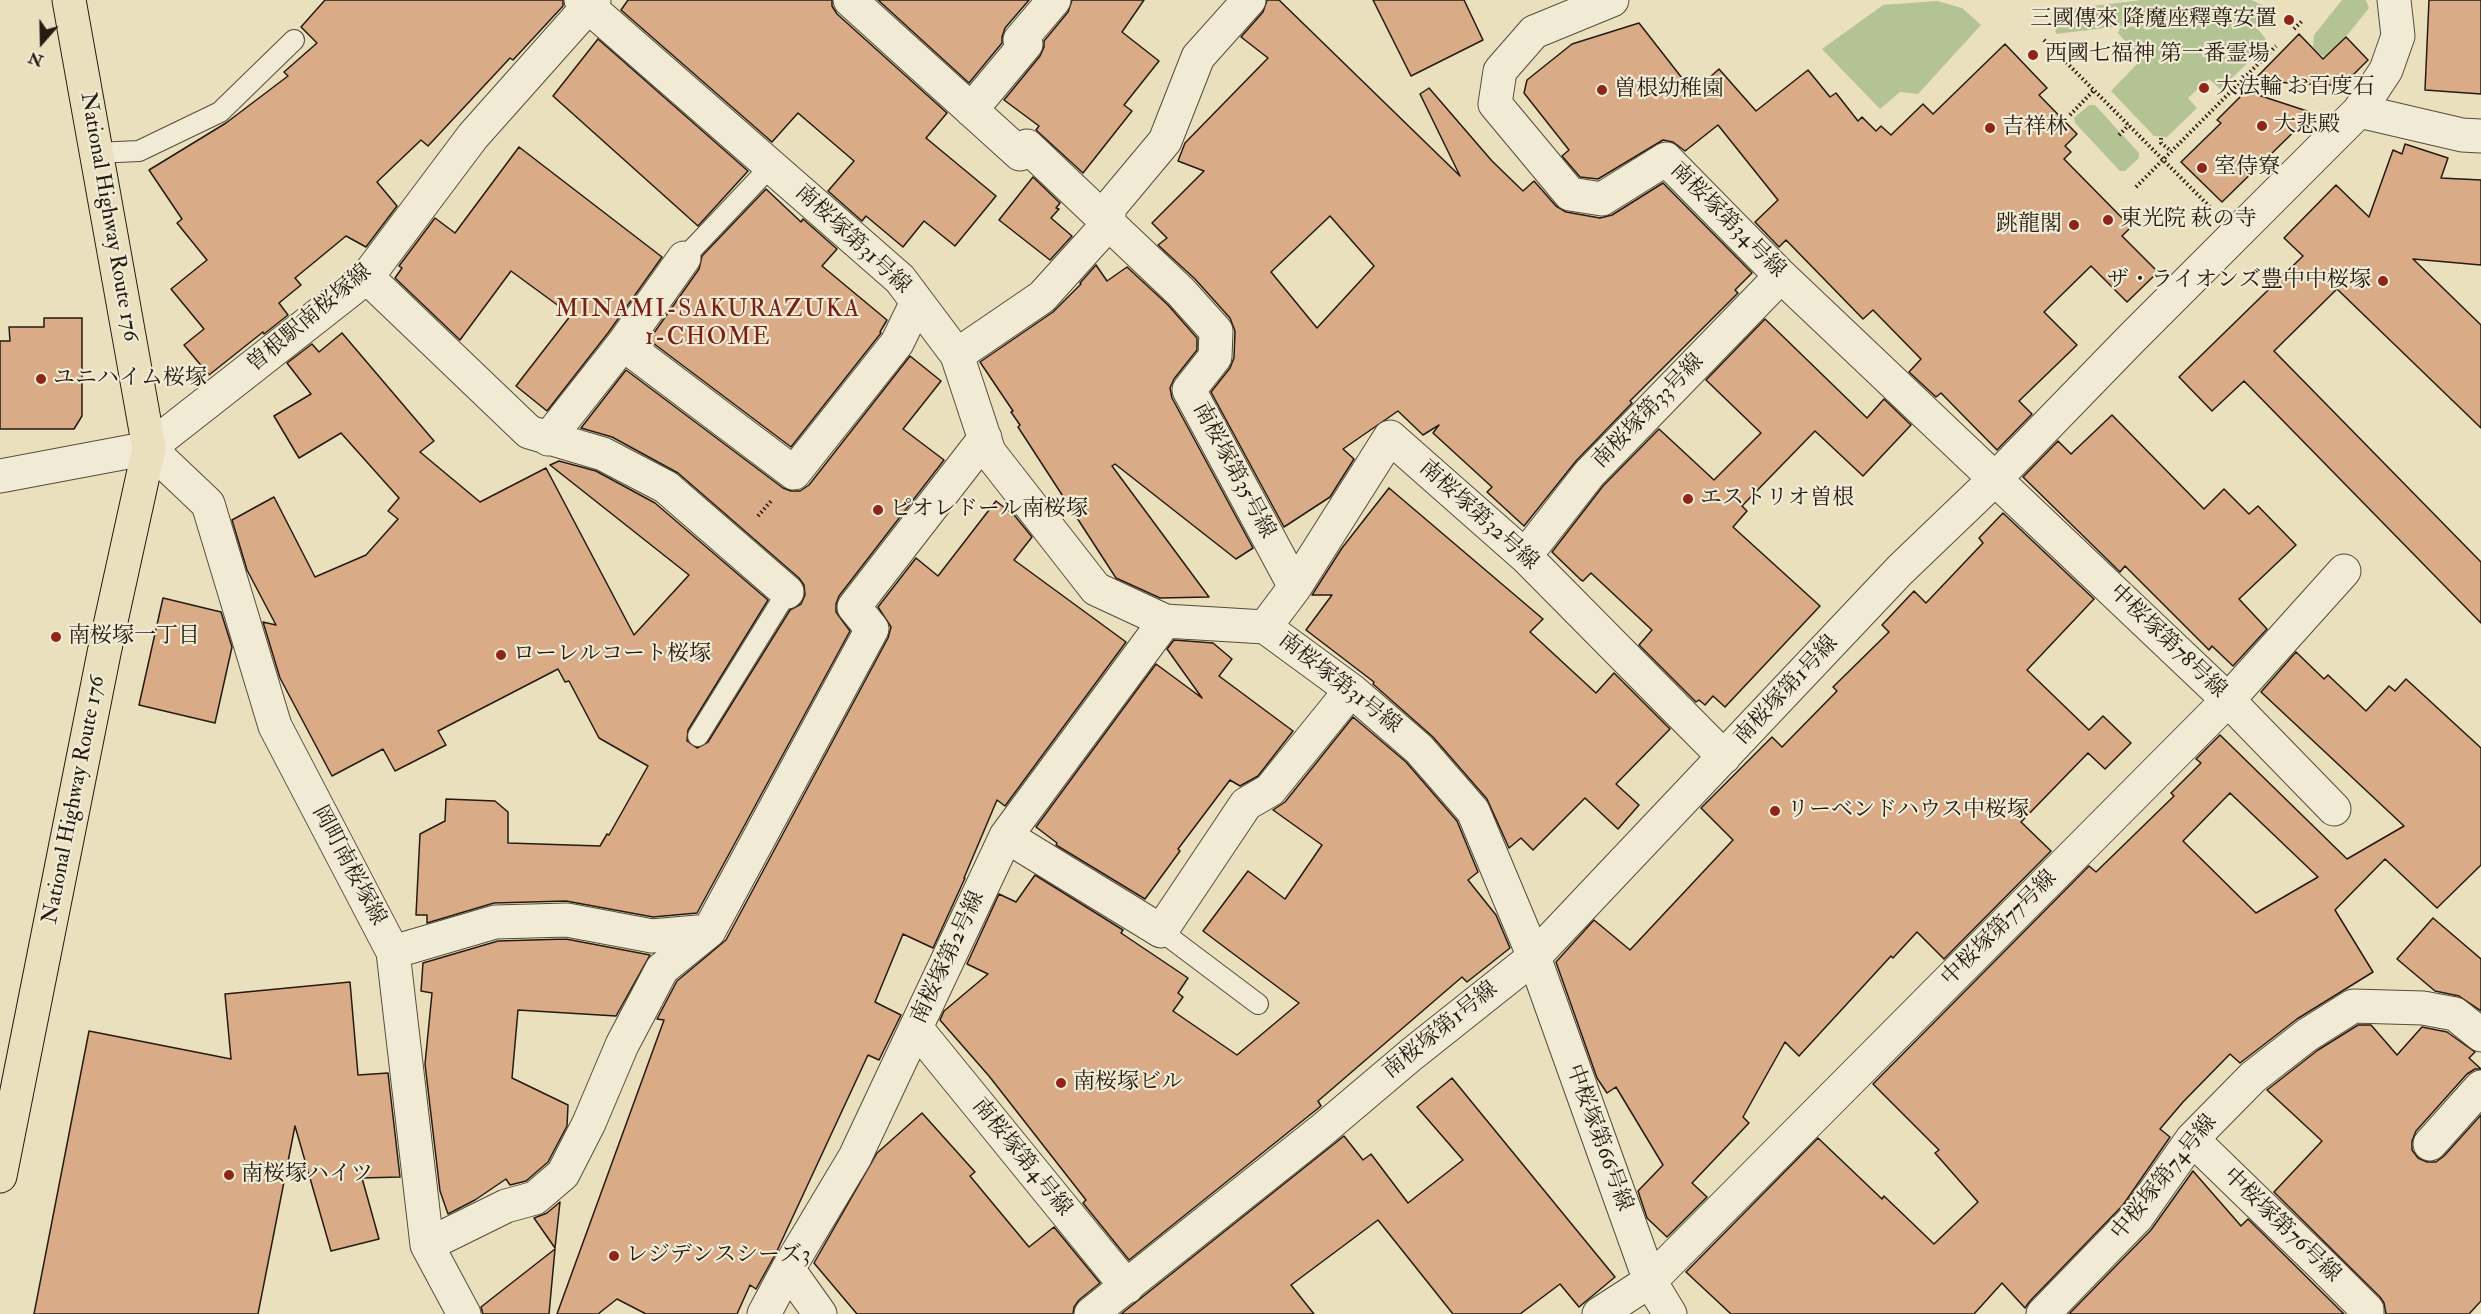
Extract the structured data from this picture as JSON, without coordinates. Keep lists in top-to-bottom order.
{
  "streets": {
    "highway": ["National Highway Route 176"],
    "street": [
      "南桜塚第34号線",
      "南桜塚第31号線",
      "曽根駅南桜塚線",
      "南桜塚第33号線",
      "南桜塚第35号線",
      "南桜塚第32号線",
      "中桜塚第78号線",
      "南桜塚第1号線",
      "岡町南桜塚線",
      "中桜塚第77号線",
      "南桜塚第2号線",
      "中桜塚第66号線",
      "南桜塚第4号線",
      "中桜塚第74号線",
      "中桜塚第76号線"
    ]
  },
  "crossings": [
    ["National Highway Route 176", "曽根駅南桜塚線"],
    ["National Highway Route 176", "岡町南桜塚線"],
    ["南桜塚第34号線", "南桜塚第33号線"],
    ["南桜塚第34号線", "中桜塚第78号線"],
    ["南桜塚第34号線", "南桜塚第1号線"],
    ["南桜塚第31号線", "曽根駅南桜塚線"],
    ["南桜塚第31号線", "南桜塚第32号線"],
    ["南桜塚第31号線", "南桜塚第1号線"],
    ["南桜塚第31号線", "南桜塚第2号線"],
    ["南桜塚第31号線", "中桜塚第66号線"],
    ["曽根駅南桜塚線", "岡町南桜塚線"],
    ["南桜塚第33号線", "南桜塚第32号線"],
    ["南桜塚第35号線", "南桜塚第32号線"],
    ["南桜塚第32号線", "南桜塚第1号線"],
    ["中桜塚第78号線", "南桜塚第1号線"],
    ["中桜塚第78号線", "中桜塚第77号線"],
    ["南桜塚第1号線", "中桜塚第66号線"],
    ["南桜塚第1号線", "南桜塚第4号線"],
    ["中桜塚第77号線", "中桜塚第66号線"],
    ["南桜塚第2号線", "南桜塚第4号線"],
    ["中桜塚第74号線", "中桜塚第76号線"]
  ],
  "districts": ["MINAMI-SAKURAZUKA 1-CHOME"],
  "places": [
    "三國傳來 降魔座釋尊安置",
    "西國七福神 第一番霊場",
    "大法輪 お百度石",
    "曽根幼稚園",
    "大悲殿",
    "吉祥林",
    "室侍寮",
    "東光院 萩の寺",
    "跳龍閣",
    "ザ・ライオンズ豊中中桜塚",
    "ユニハイム桜塚",
    "エストリオ曽根",
    "ピオレドール南桜塚",
    "南桜塚一丁目",
    "ローレルコート桜塚",
    "リーベンドハウス中桜塚",
    "南桜塚ビル",
    "南桜塚ハイツ",
    "レジデンスシーズ3"
  ],
  "north": "bottom"
}
